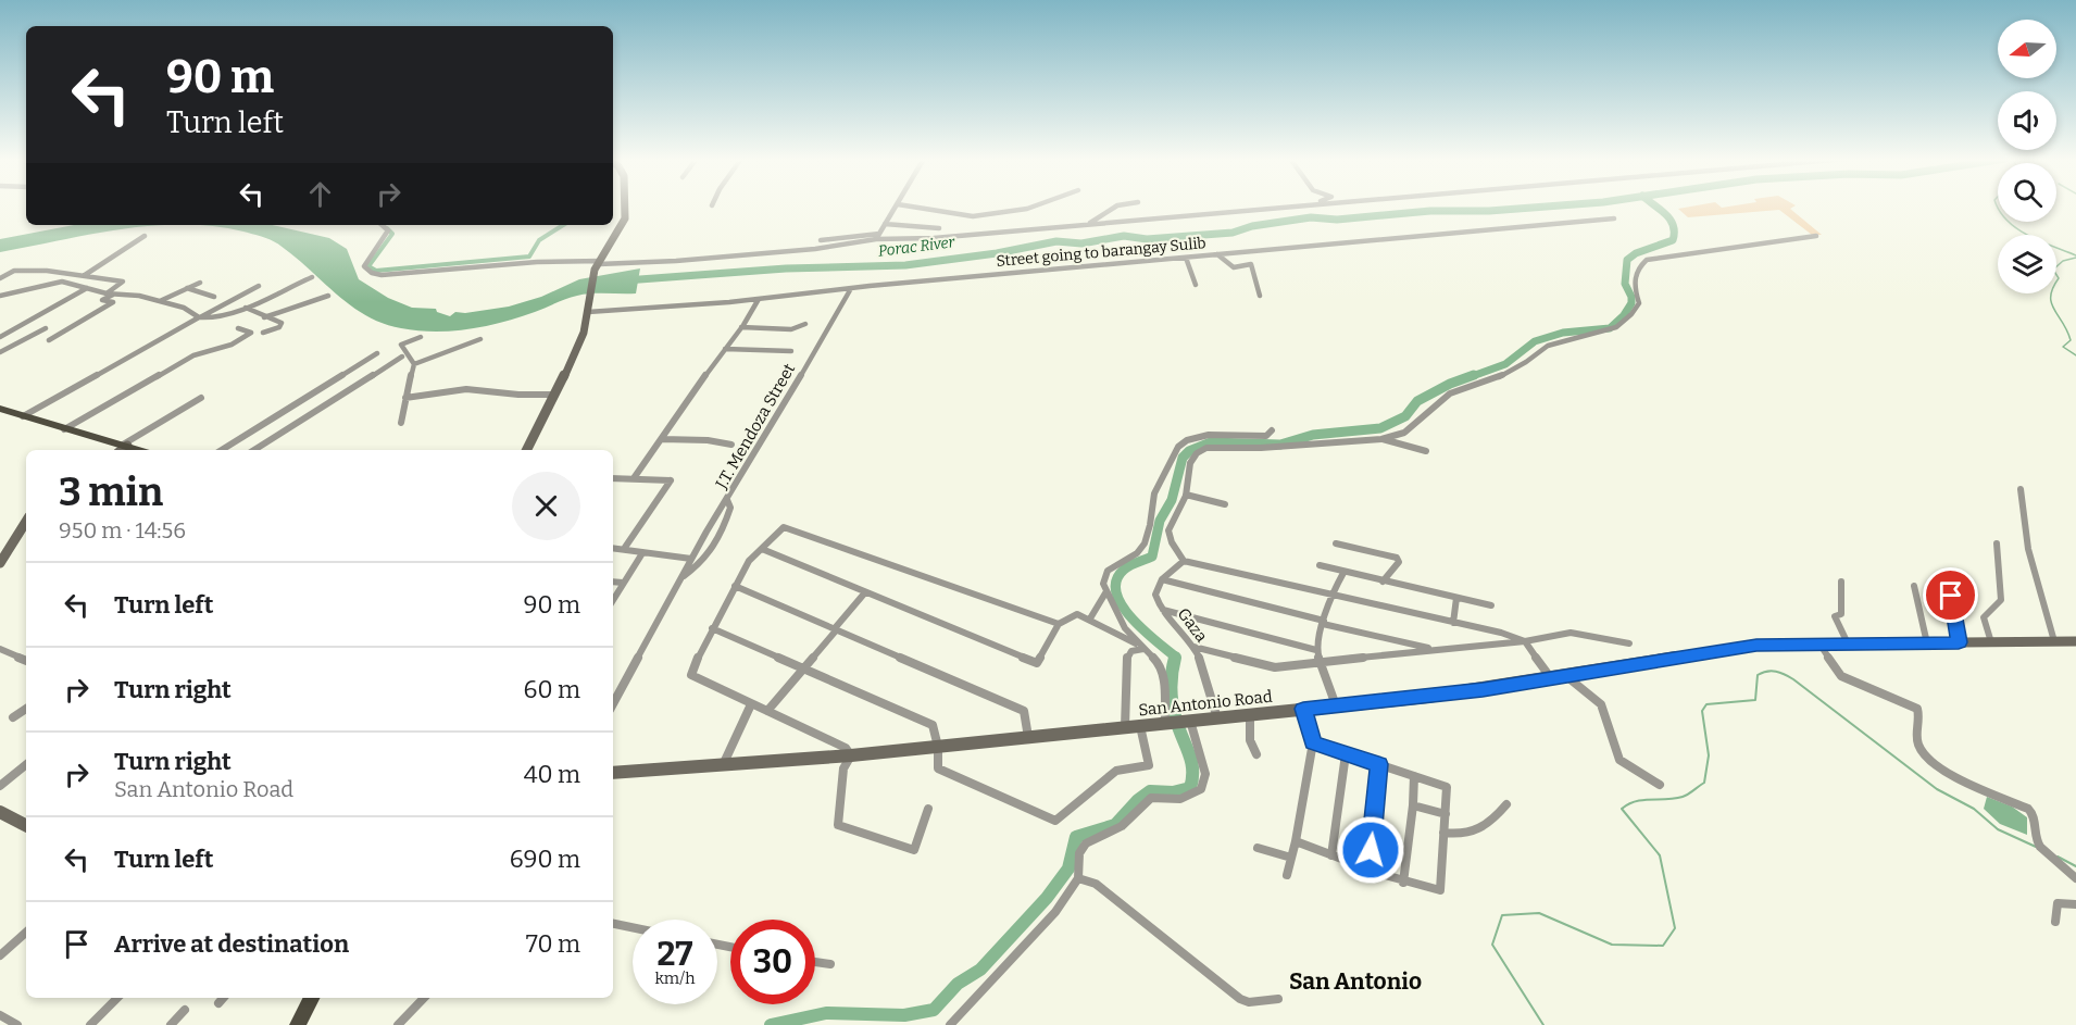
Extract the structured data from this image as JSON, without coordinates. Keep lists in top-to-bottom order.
{
  "streets": {
    "street": [
      "Street going to barangay Sulib",
      "J.T. Mendoza Street",
      "Gaza",
      "San Antonio Road"
    ]
  },
  "crossings": [
    ["Street going to barangay Sulib", "J.T. Mendoza Street"],
    ["Gaza", "San Antonio Road"]
  ],
  "districts": ["San Antonio"],
  "water": ["Porac River"],
  "north": "left",
  "page": {
    "turn": ["90 m", "Turn left"],
    "heading": ["3 min", "950 m · 14:56"],
    "list": [
      {
        "name": "Turn left",
        "value": "90 m"
      },
      {
        "name": "Turn right",
        "value": "60 m"
      },
      {
        "name": "Turn right",
        "note": "San Antonio Road",
        "value": "40 m"
      },
      {
        "name": "Turn left",
        "value": "690 m"
      },
      {
        "name": "Arrive at destination",
        "value": "70 m"
      }
    ],
    "speed": "27 km/h",
    "limit": "30"
  }
}
